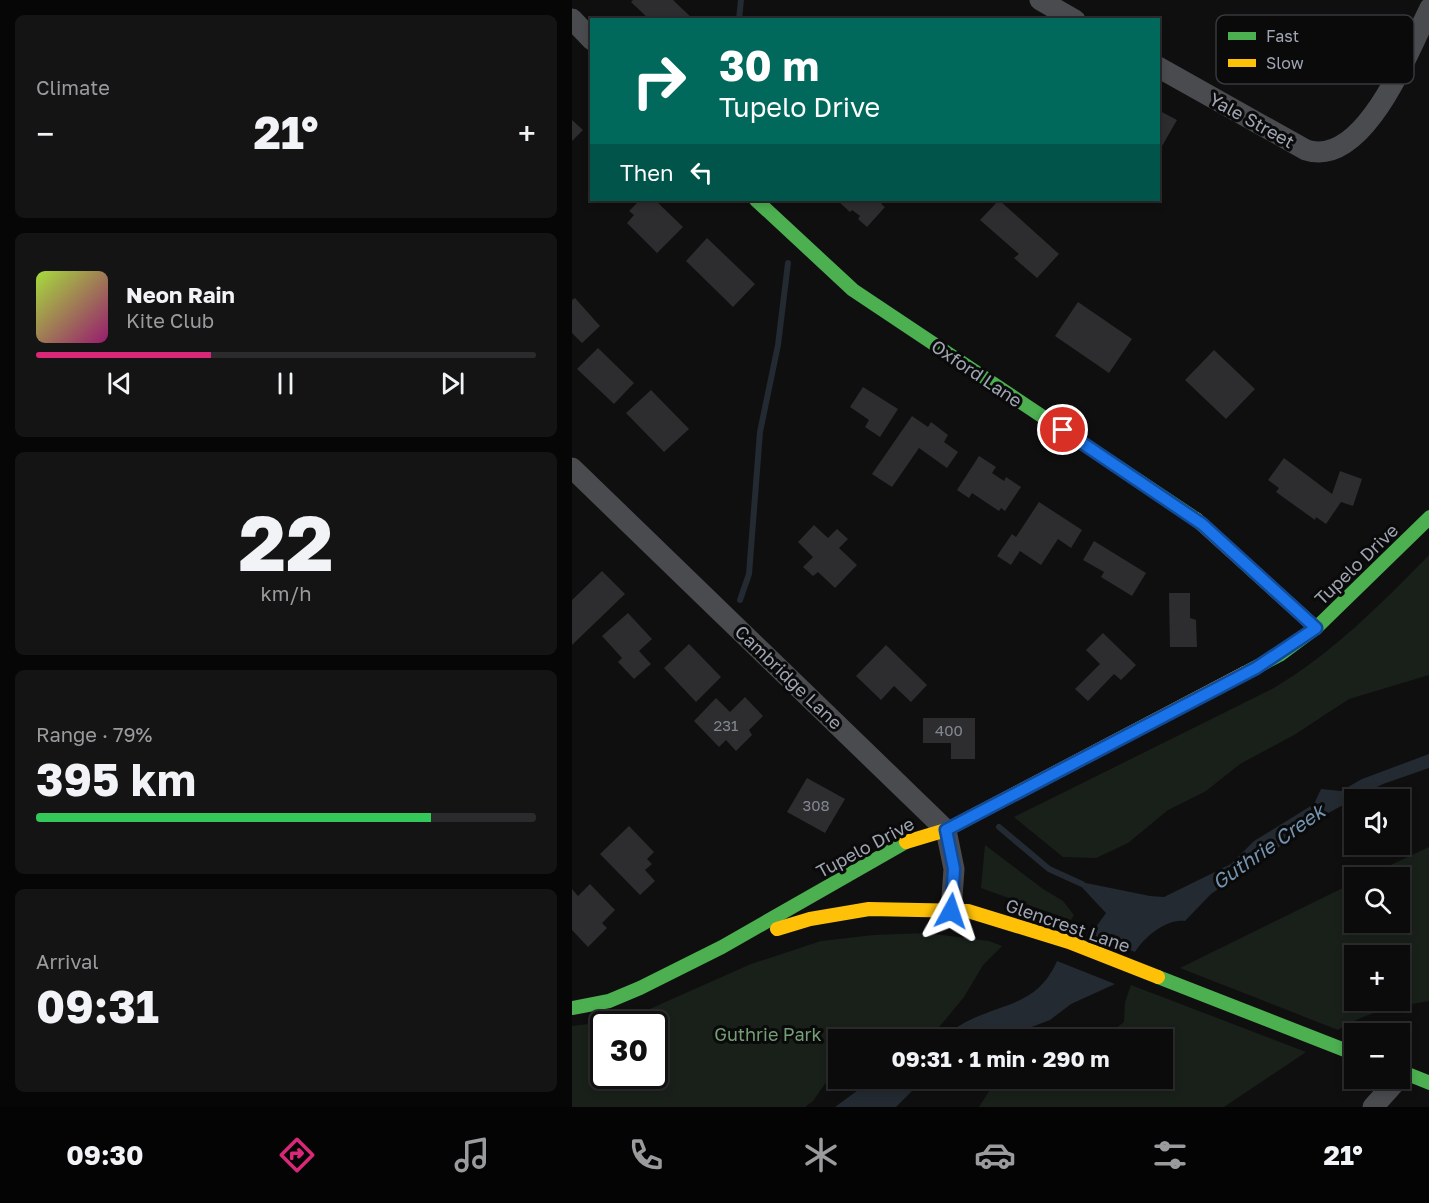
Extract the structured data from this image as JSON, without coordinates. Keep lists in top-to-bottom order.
{
  "streets": {
    "street": [
      "Yale Street",
      "Oxford Lane",
      "Tupelo Drive",
      "Cambridge Lane",
      "Glencrest Lane"
    ]
  },
  "crossings": [
    ["Oxford Lane", "Tupelo Drive"],
    ["Tupelo Drive", "Cambridge Lane"],
    ["Tupelo Drive", "Glencrest Lane"]
  ],
  "water": ["Guthrie Creek"],
  "parks": ["Guthrie Park"],
  "house_numbers": ["231", "400", "308"],
  "legend": ["Fast", "Slow"],
  "page": {
    "tile": [
      "Climate",
      ["22", "km/h"],
      ["Range · 79%", "395 km"],
      ["Arrival", "09:31"]
    ],
    "turn": ["30 m", "Tupelo Drive"],
    "heat": ["−", "21°", "+"],
    "then": "Then",
    "song": ["Neon Rain", "Kite Club"],
    "map_buttons": ["+", "−"],
    "limit": "30",
    "trip": "09:31 · 1 min · 290 m",
    "tabs": ["09:30", "21°"]
  }
}
